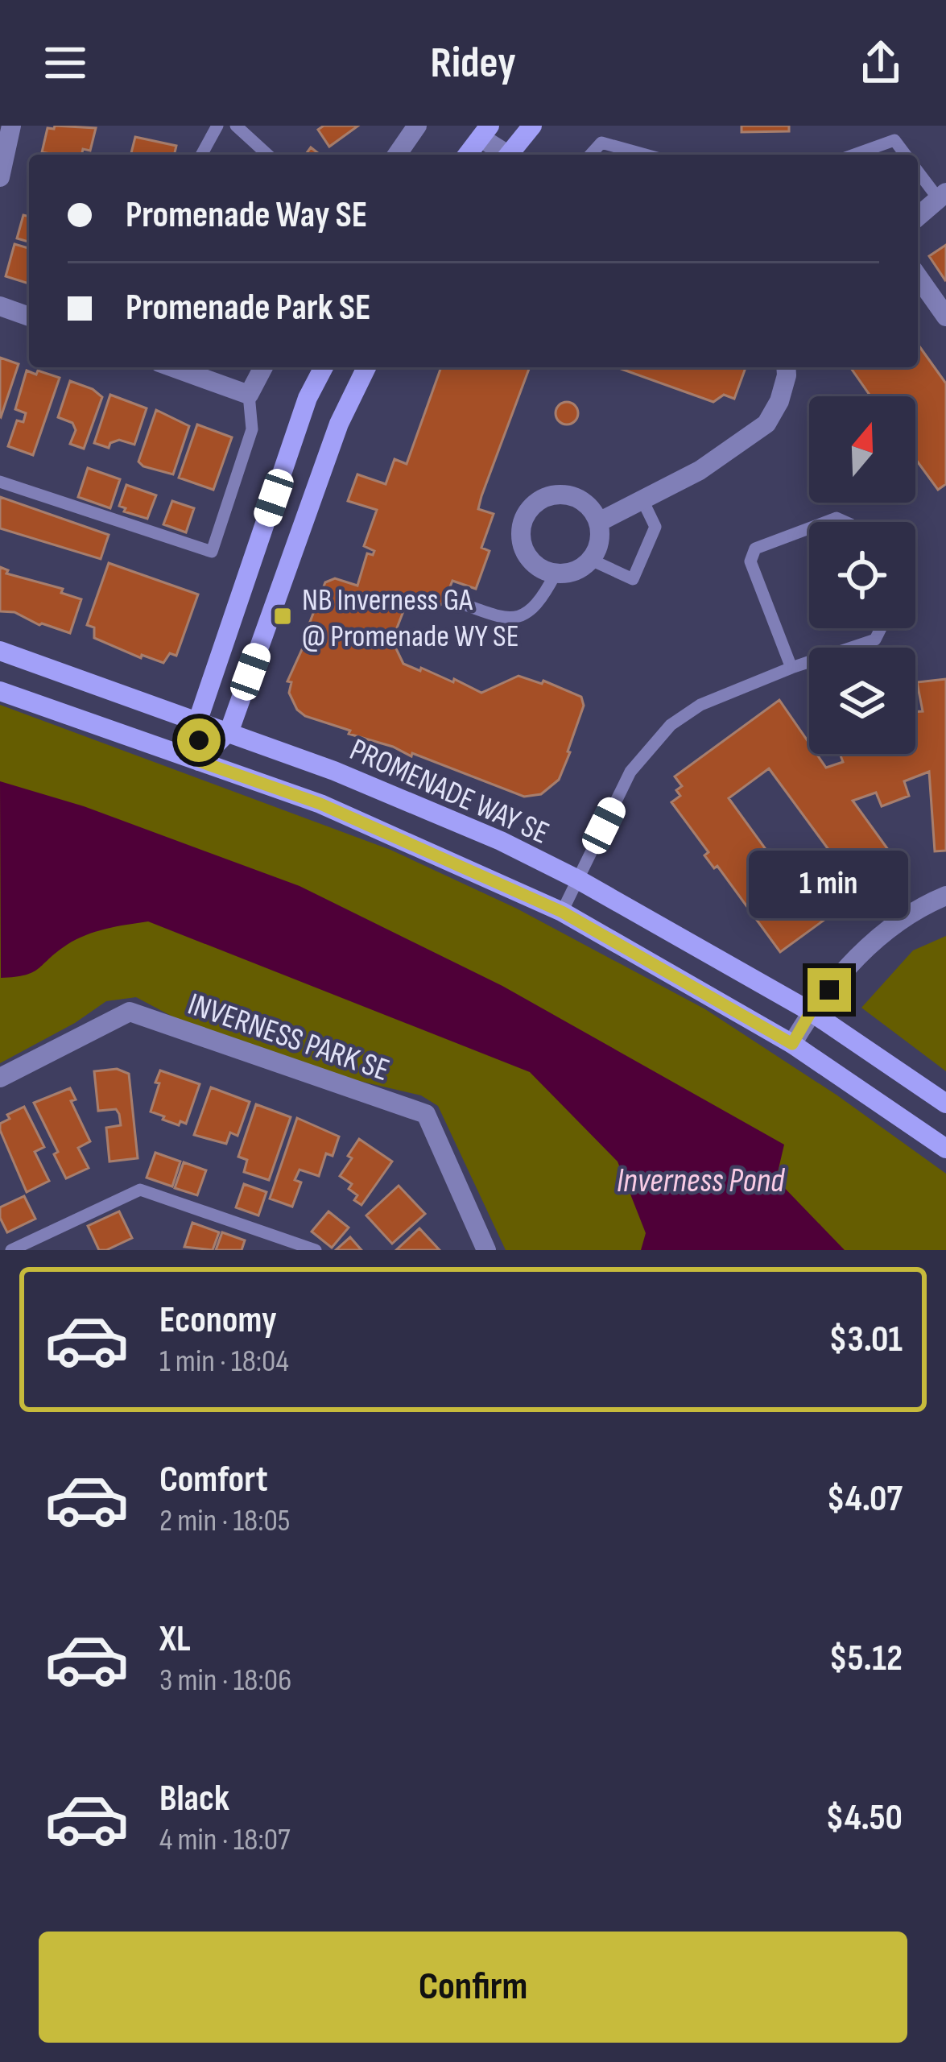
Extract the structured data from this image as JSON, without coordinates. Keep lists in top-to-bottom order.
{
  "streets": {
    "street": ["PROMENADE WAY SE", "INVERNESS PARK SE"]
  },
  "water": ["Inverness Pond"],
  "places": {
    "transit": ["NB Inverness GA @ Promenade WY SE"]
  },
  "north": "top",
  "page": {
    "header": "Ridey",
    "banner": ["Promenade Way SE", "Promenade Park SE"],
    "bubble": "1 min",
    "list": [
      {
        "name": "Economy",
        "note": "1 min · 18:04",
        "value": "$3.01"
      },
      {
        "name": "Comfort",
        "note": "2 min · 18:05",
        "value": "$4.07"
      },
      {
        "name": "XL",
        "note": "3 min · 18:06",
        "value": "$5.12"
      },
      {
        "name": "Black",
        "note": "4 min · 18:07",
        "value": "$4.50"
      }
    ],
    "buttons": "Confirm"
  }
}
